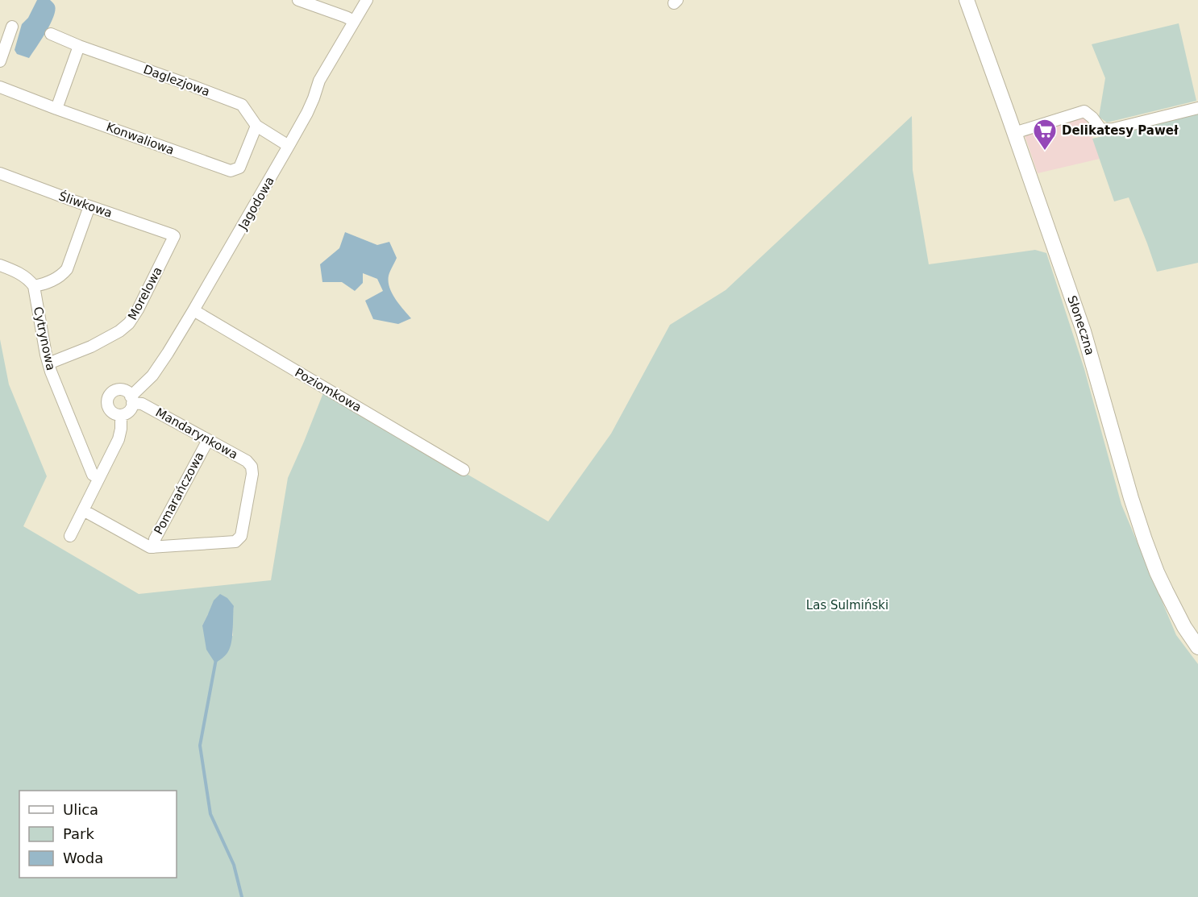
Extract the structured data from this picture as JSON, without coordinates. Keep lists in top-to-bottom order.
{
  "streets": {
    "street": [
      "Daglezjowa",
      "Konwaliowa",
      "Jagodowa",
      "Śliwkowa",
      "Morelowa",
      "Słoneczna",
      "Cytrynowa",
      "Poziomkowa",
      "Mandarynkowa",
      "Pomarańczowa"
    ]
  },
  "crossings": [
    ["Daglezjowa", "Konwaliowa"],
    ["Daglezjowa", "Jagodowa"],
    ["Jagodowa", "Poziomkowa"],
    ["Jagodowa", "Mandarynkowa"],
    ["Śliwkowa", "Morelowa"],
    ["Morelowa", "Cytrynowa"],
    ["Mandarynkowa", "Pomarańczowa"]
  ],
  "parks": ["Las Sulmiński"],
  "places": {
    "supermarket": ["Delikatesy Paweł"]
  },
  "legend": ["Ulica", "Park", "Woda"]
}
